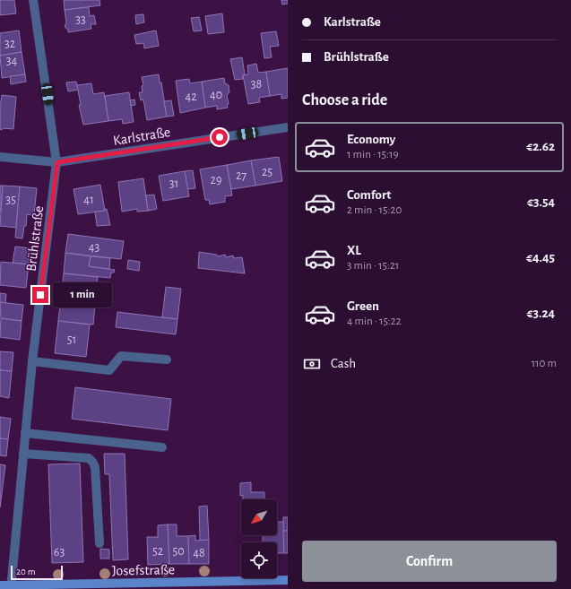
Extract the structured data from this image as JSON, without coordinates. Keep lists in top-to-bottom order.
{
  "streets": {
    "street": ["Karlstraße", "Brühlstraße", "Josefstraße"]
  },
  "crossings": [
    ["Karlstraße", "Brühlstraße"],
    ["Brühlstraße", "Josefstraße"]
  ],
  "house_numbers": [
    "33",
    "32",
    "34",
    "38",
    "40",
    "42",
    "25",
    "27",
    "29",
    "31",
    "35",
    "41",
    "43",
    "51",
    "52",
    "50",
    "63",
    "48"
  ],
  "scale_bar": "20 m",
  "north": "bottom left",
  "page": {
    "banner": ["Karlstraße", "Brühlstraße"],
    "heading": "Choose a ride",
    "list": [
      {
        "name": "Economy",
        "note": "1 min · 15:19",
        "value": "€2.62"
      },
      {
        "name": "Comfort",
        "note": "2 min · 15:20",
        "value": "€3.54"
      },
      {
        "name": "XL",
        "note": "3 min · 15:21",
        "value": "€4.45"
      },
      {
        "name": "Green",
        "note": "4 min · 15:22",
        "value": "€3.24"
      }
    ],
    "bubble": "1 min",
    "pay": ["Cash", "110 m"],
    "buttons": "Confirm",
    "scale": "20 m"
  }
}
